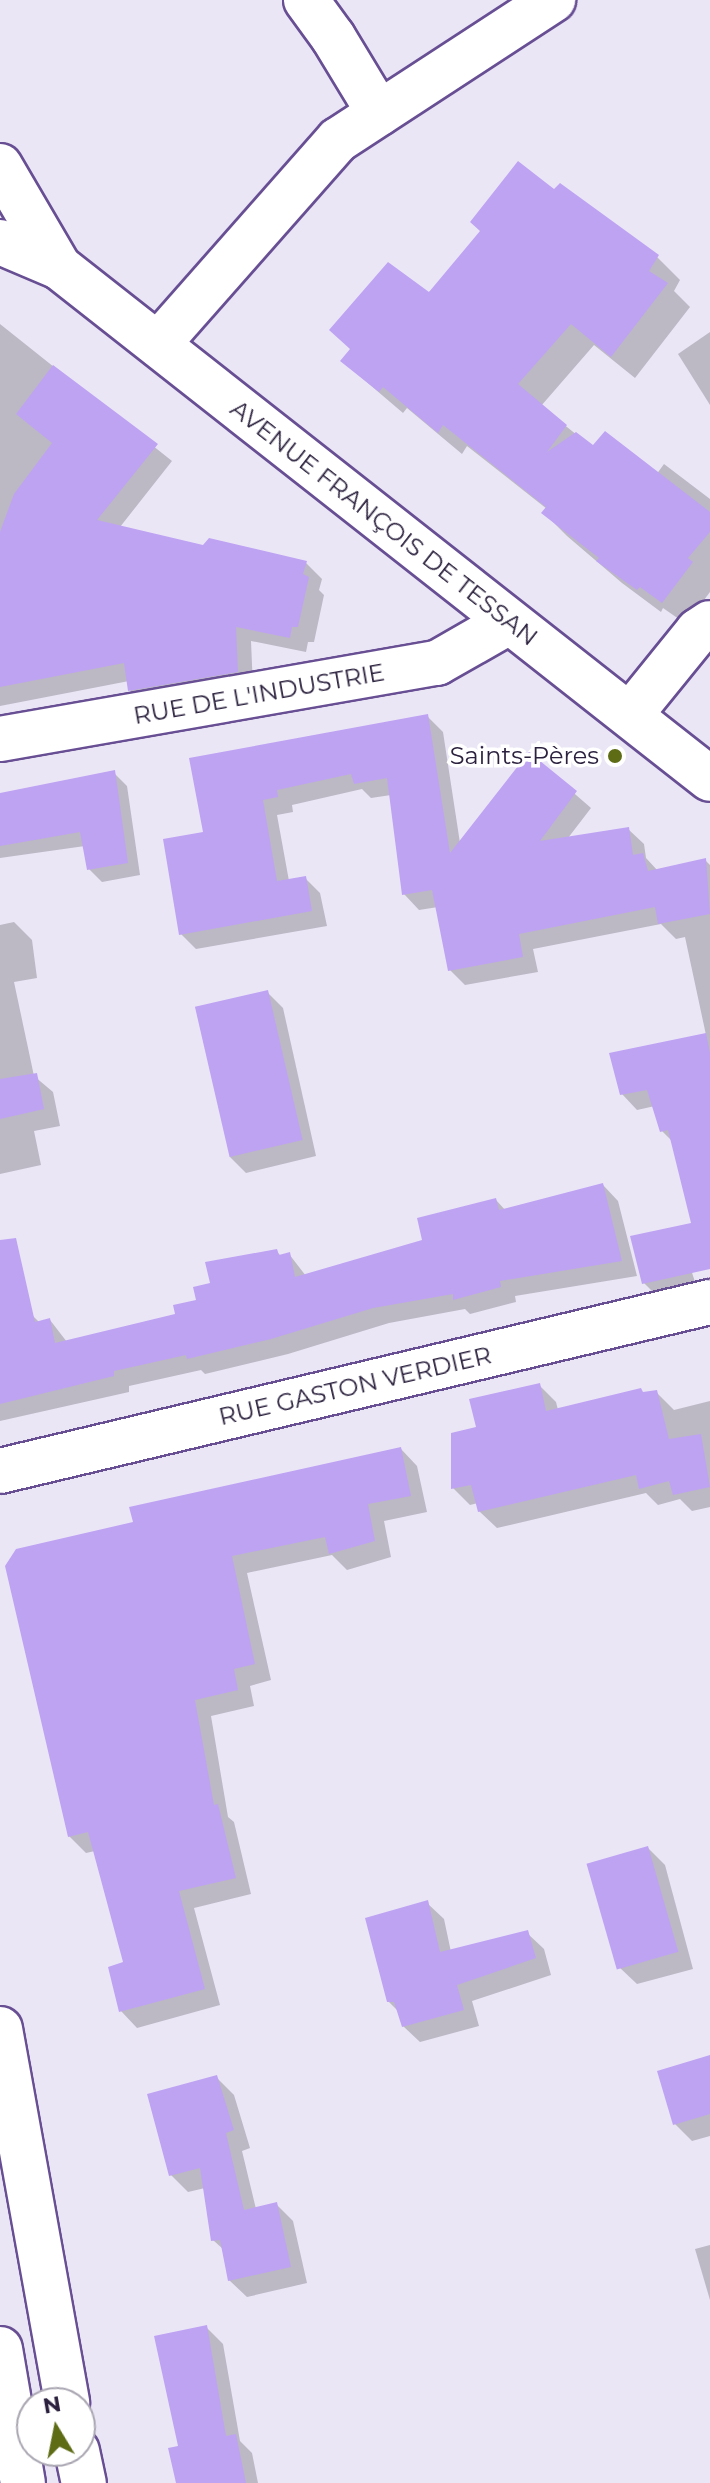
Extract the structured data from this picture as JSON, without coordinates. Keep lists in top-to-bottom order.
{
  "streets": {
    "street": ["AVENUE FRANÇOIS DE TESSAN", "RUE DE L'INDUSTRIE", "RUE GASTON VERDIER"]
  },
  "crossings": [
    ["AVENUE FRANÇOIS DE TESSAN", "RUE DE L'INDUSTRIE"]
  ],
  "places": ["Saints-Pères"],
  "north": "top"
}
